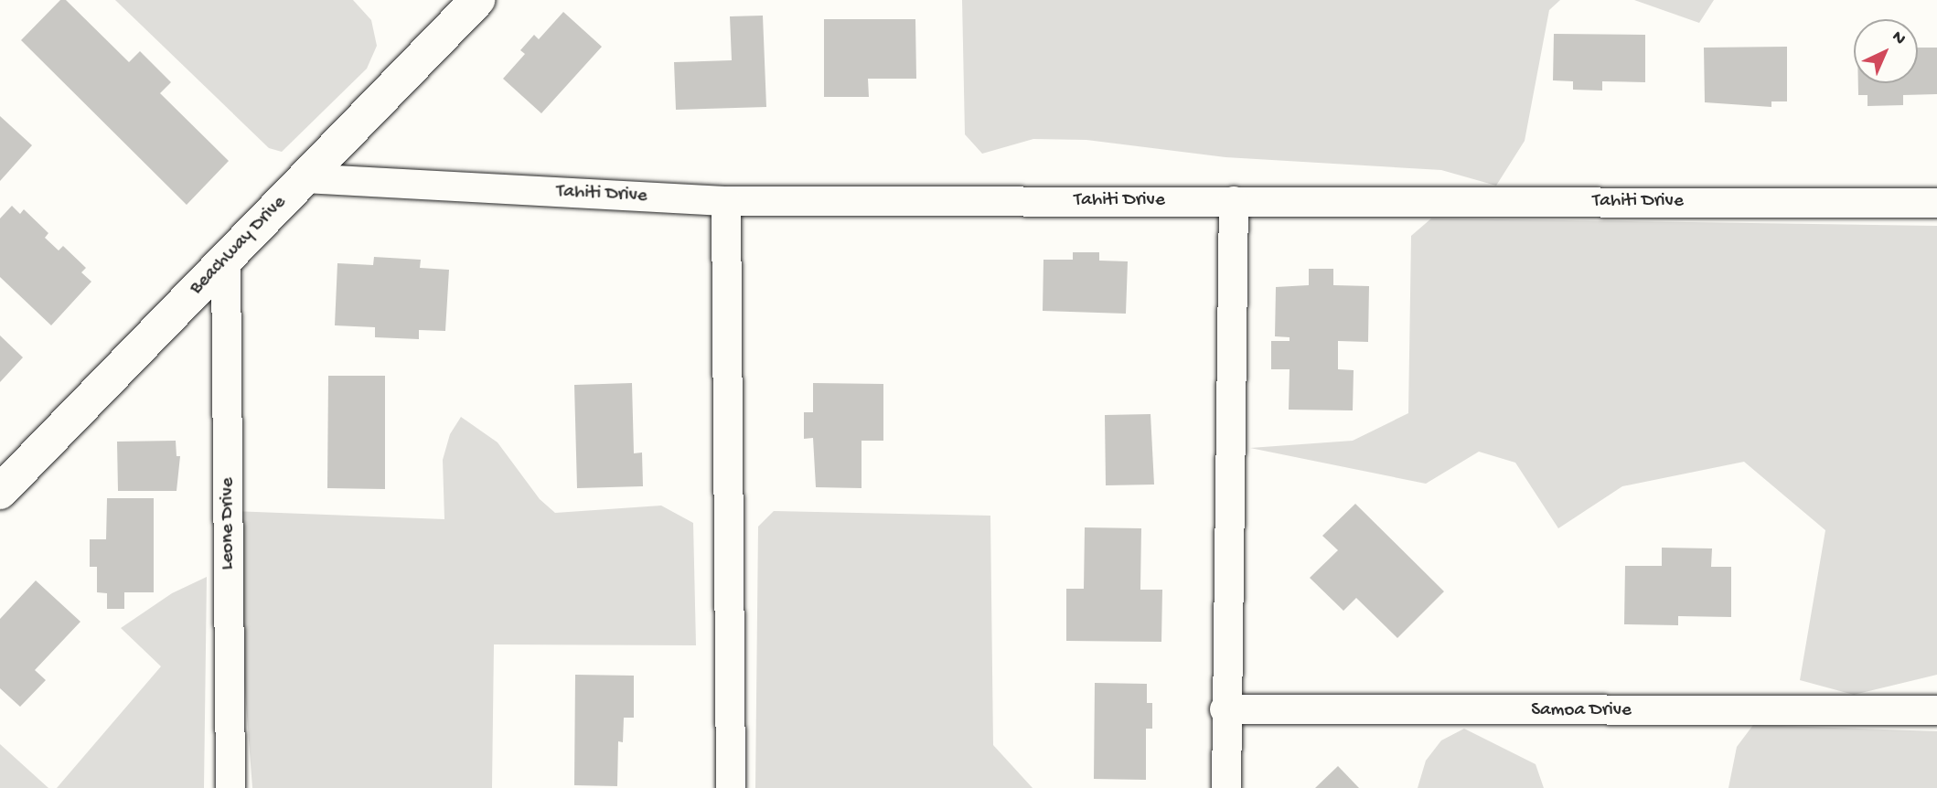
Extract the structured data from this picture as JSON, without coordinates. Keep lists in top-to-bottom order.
{
  "streets": {
    "street": [
      "Tahiti Drive",
      "Beachway Drive",
      "Leone Drive",
      "Samoa Drive"
    ]
  },
  "crossings": [
    ["Tahiti Drive", "Beachway Drive"],
    ["Beachway Drive", "Leone Drive"]
  ],
  "north": "top right"
}
